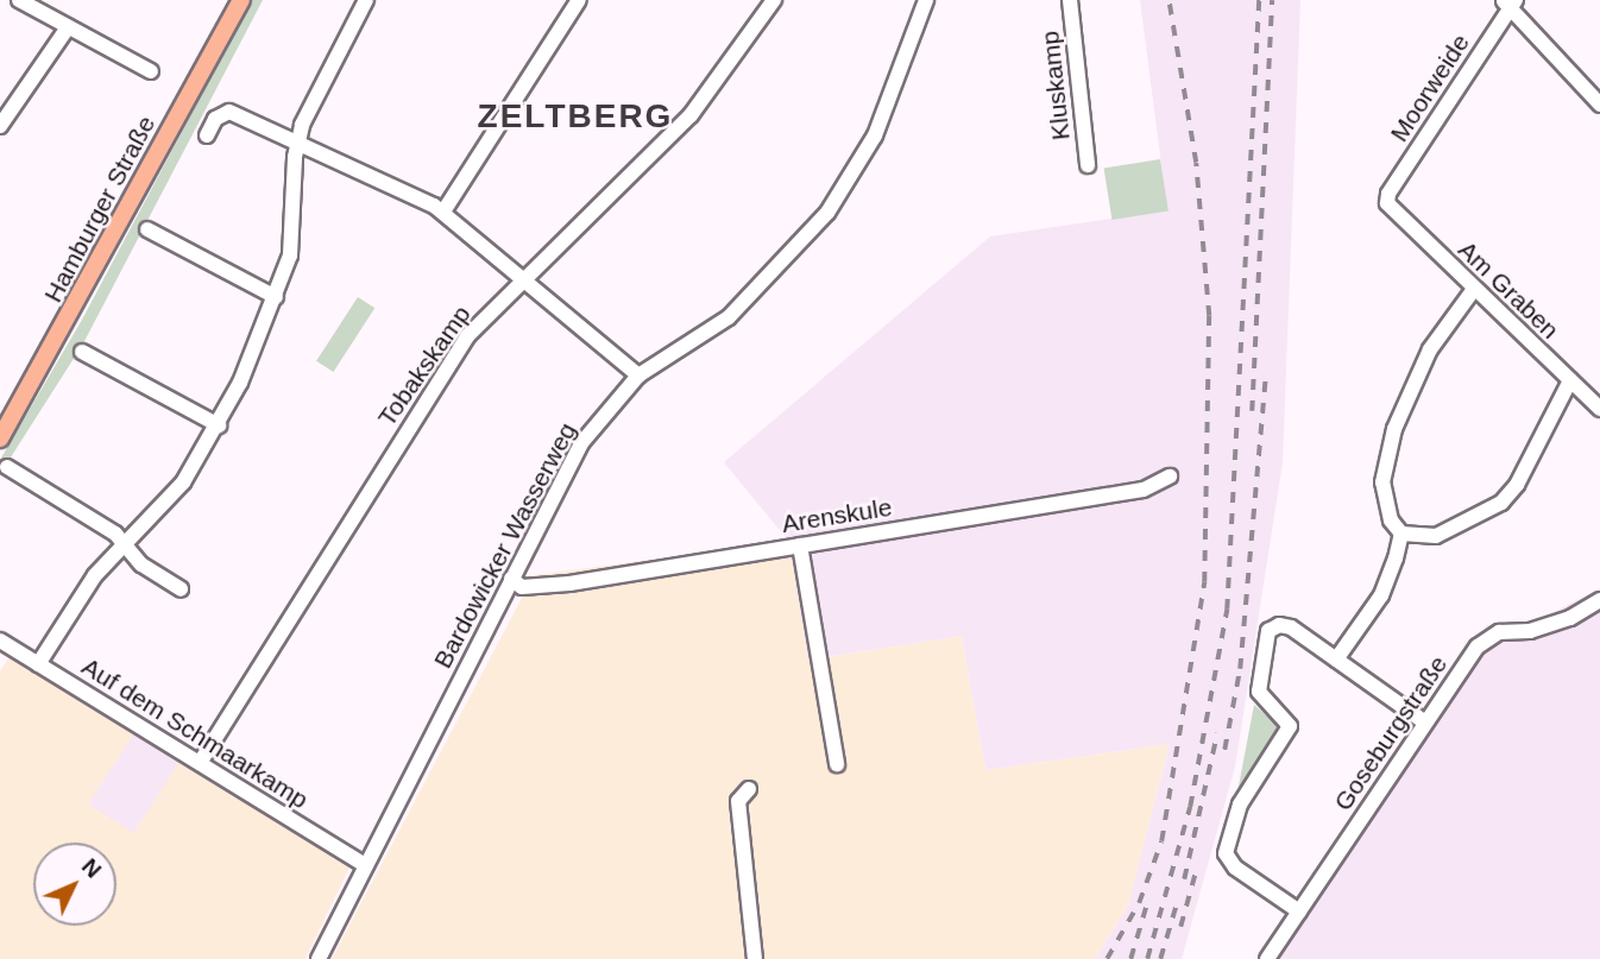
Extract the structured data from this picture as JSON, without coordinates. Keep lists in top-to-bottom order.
{
  "streets": {
    "main road": ["Hamburger Straße"],
    "street": [
      "Kluskamp",
      "Moorweide",
      "Am Graben",
      "Tobakskamp",
      "Arenskule",
      "Bardowicker Wasserweg",
      "Auf dem Schmaarkamp",
      "Goseburgstraße"
    ]
  },
  "crossings": [
    ["Moorweide", "Am Graben"],
    ["Tobakskamp", "Auf dem Schmaarkamp"],
    ["Arenskule", "Bardowicker Wasserweg"],
    ["Bardowicker Wasserweg", "Auf dem Schmaarkamp"]
  ],
  "districts": ["ZELTBERG"],
  "north": "top right"
}
